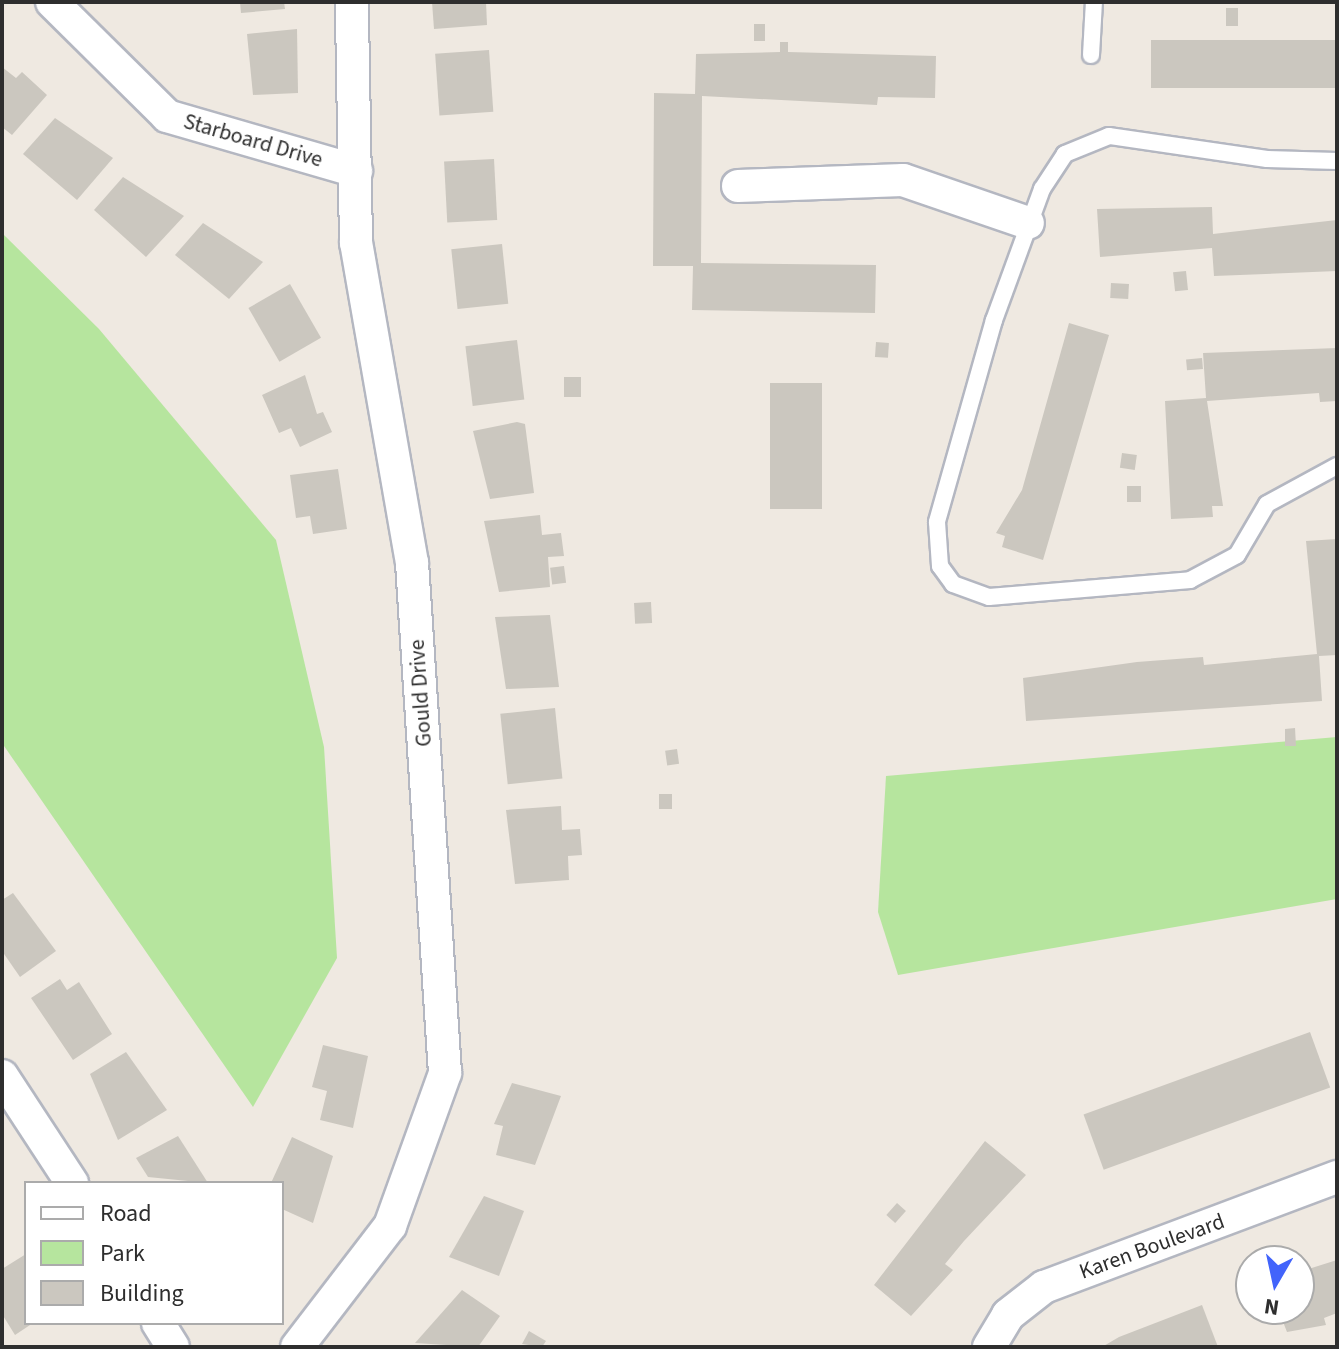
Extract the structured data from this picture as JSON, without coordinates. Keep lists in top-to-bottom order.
{
  "streets": {
    "street": ["Starboard Drive", "Gould Drive", "Karen Boulevard"]
  },
  "crossings": [
    ["Starboard Drive", "Gould Drive"]
  ],
  "legend": ["Road", "Park", "Building"],
  "north": "bottom"
}
